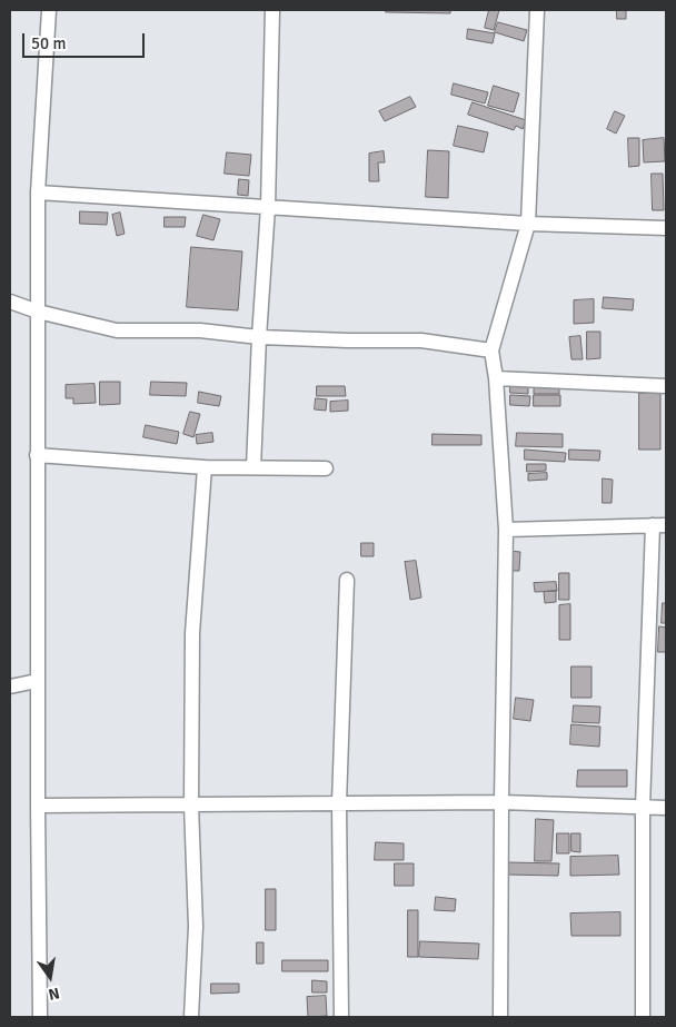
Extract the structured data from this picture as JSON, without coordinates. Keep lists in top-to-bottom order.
{
  "scale_bar": "50 m",
  "north": "bottom"
}
